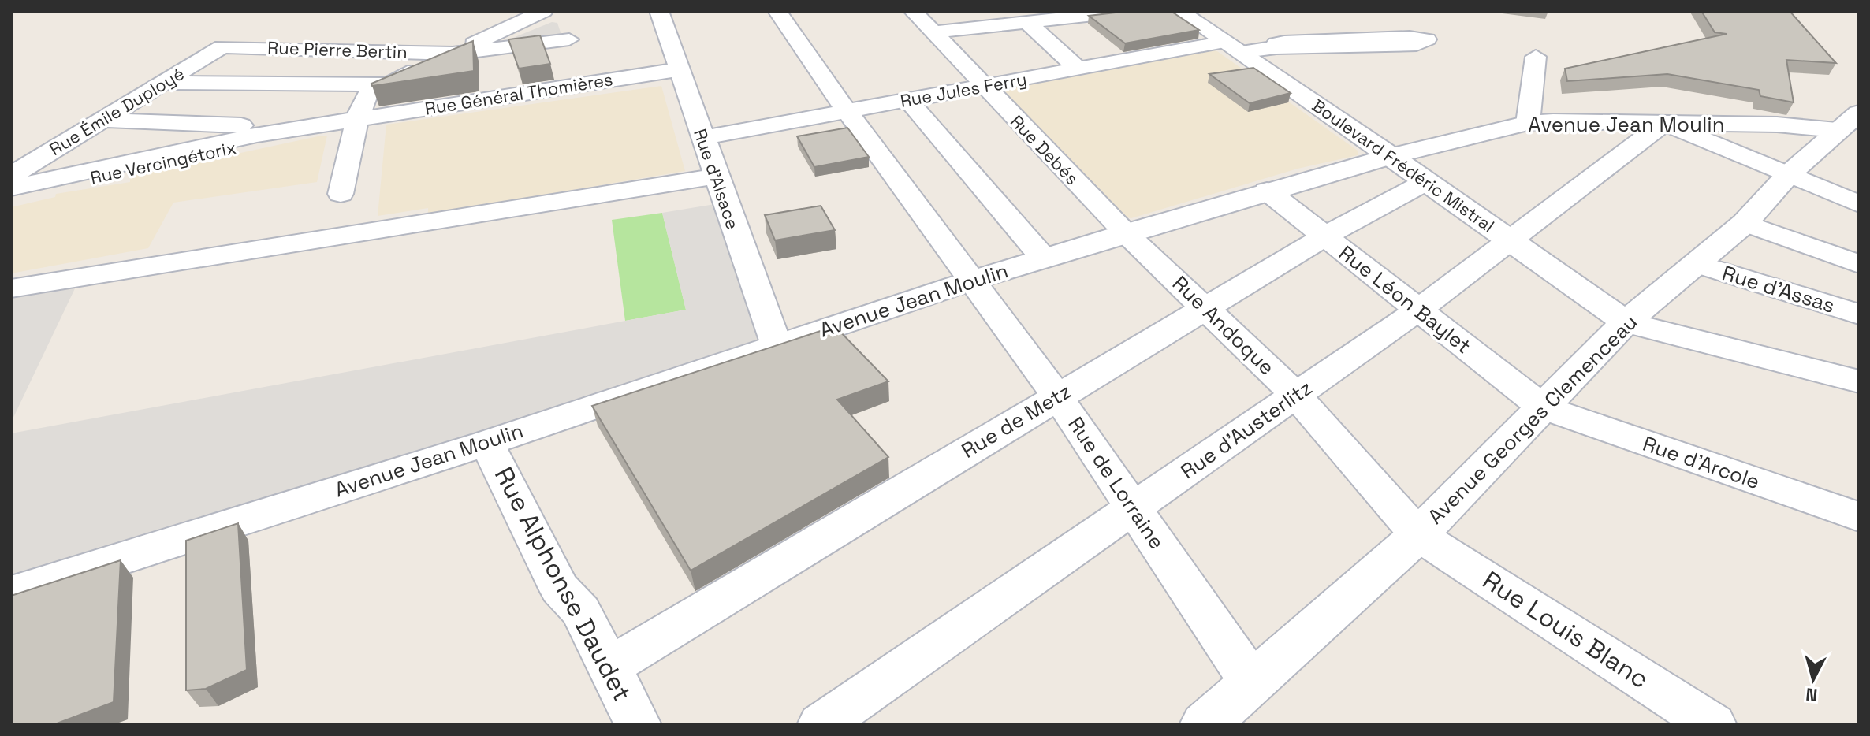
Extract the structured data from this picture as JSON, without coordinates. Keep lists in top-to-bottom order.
{
  "streets": {
    "main road": ["Avenue Jean Moulin", "Boulevard Frédéric Mistral", "Avenue Georges Clemenceau"],
    "street": [
      "Rue Pierre Bertin",
      "Rue Jules Ferry",
      "Rue Général Thomières",
      "Rue Émile Duployé",
      "Rue Debés",
      "Rue Vercingétorix",
      "Rue d'Alsace",
      "Rue d'Assas",
      "Rue Léon Baylet",
      "Rue Andoque",
      "Rue de Metz",
      "Rue d'Austerlitz",
      "Rue d'Arcole",
      "Rue de Lorraine",
      "Rue Alphonse Daudet",
      "Rue Louis Blanc"
    ]
  },
  "crossings": [
    ["Rue Pierre Bertin", "Rue Général Thomières"],
    ["Rue Pierre Bertin", "Rue Émile Duployé"],
    ["Rue Jules Ferry", "Rue Debés"],
    ["Rue Jules Ferry", "Boulevard Frédéric Mistral"],
    ["Rue Jules Ferry", "Rue d'Alsace"],
    ["Rue Jules Ferry", "Rue de Lorraine"],
    ["Rue Général Thomières", "Rue Vercingétorix"],
    ["Rue Général Thomières", "Rue d'Alsace"],
    ["Avenue Jean Moulin", "Rue Debés"],
    ["Avenue Jean Moulin", "Boulevard Frédéric Mistral"],
    ["Avenue Jean Moulin", "Rue d'Alsace"],
    ["Avenue Jean Moulin", "Rue Léon Baylet"],
    ["Avenue Jean Moulin", "Rue Andoque"],
    ["Avenue Jean Moulin", "Avenue Georges Clemenceau"],
    ["Avenue Jean Moulin", "Rue d'Austerlitz"],
    ["Avenue Jean Moulin", "Rue de Lorraine"],
    ["Avenue Jean Moulin", "Rue Alphonse Daudet"],
    ["Rue Debés", "Rue Andoque"],
    ["Boulevard Frédéric Mistral", "Avenue Georges Clemenceau"],
    ["Boulevard Frédéric Mistral", "Rue de Metz"],
    ["Boulevard Frédéric Mistral", "Rue d'Austerlitz"],
    ["Rue d'Assas", "Avenue Georges Clemenceau"],
    ["Rue Léon Baylet", "Avenue Georges Clemenceau"],
    ["Rue Léon Baylet", "Rue de Metz"],
    ["Rue Léon Baylet", "Rue d'Austerlitz"],
    ["Rue Léon Baylet", "Rue d'Arcole"],
    ["Rue Andoque", "Avenue Georges Clemenceau"],
    ["Rue Andoque", "Rue de Metz"],
    ["Rue Andoque", "Rue d'Austerlitz"],
    ["Rue Andoque", "Rue Louis Blanc"],
    ["Avenue Georges Clemenceau", "Rue d'Arcole"],
    ["Avenue Georges Clemenceau", "Rue de Lorraine"],
    ["Avenue Georges Clemenceau", "Rue Louis Blanc"],
    ["Rue de Metz", "Rue de Lorraine"],
    ["Rue de Metz", "Rue Alphonse Daudet"],
    ["Rue d'Austerlitz", "Rue de Lorraine"]
  ],
  "north": "bottom"
}
